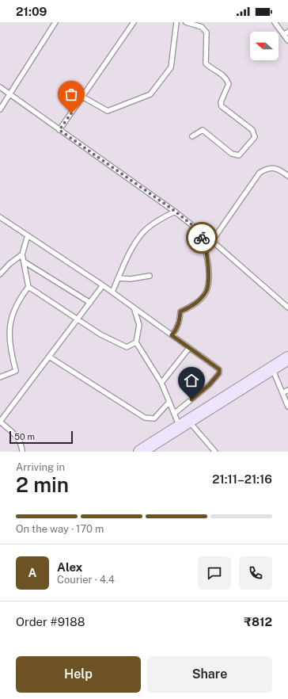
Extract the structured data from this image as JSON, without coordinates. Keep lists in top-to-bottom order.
{
  "scale_bar": "50 m",
  "north": "left",
  "page": {
    "status": "21:09",
    "scale": "50 m",
    "heading": ["2 min", "Arriving in", "21:11–21:16"],
    "panel": [
      "Alex",
      "Courier · 4.4",
      "Order #9188",
      "₹812"
    ],
    "bar": "On the way · 170 m",
    "round": "A",
    "buttons": ["Help", "Share"]
  }
}
